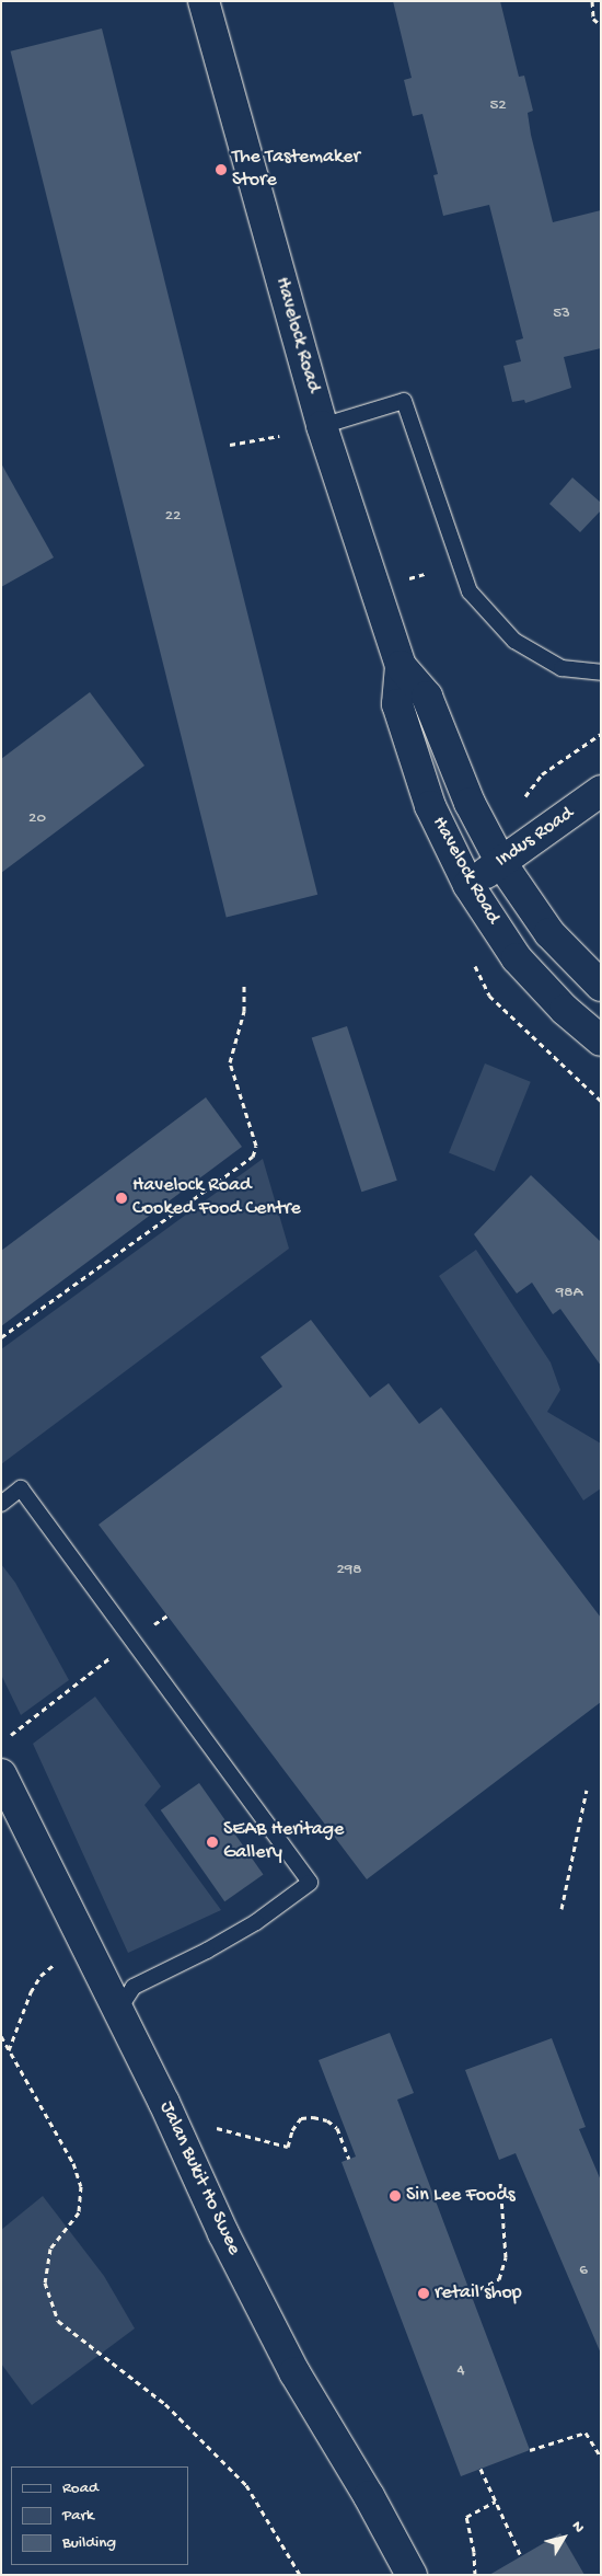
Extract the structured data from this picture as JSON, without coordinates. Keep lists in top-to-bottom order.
{
  "streets": {
    "street": ["Havelock Road", "Indus Road", "Jalan Bukit Ho Swee"]
  },
  "crossings": [
    ["Havelock Road", "Indus Road"]
  ],
  "places": [
    "The Tastemaker Store",
    "Havelock Road Cooked Food Centre",
    "SEAB Heritage Gallery",
    "Sin Lee Foods",
    "retail shop"
  ],
  "house_numbers": [
    "52",
    "53",
    "22",
    "20",
    "98A",
    "298",
    "6",
    "4"
  ],
  "legend": ["Road", "Park", "Building"],
  "north": "top right"
}
